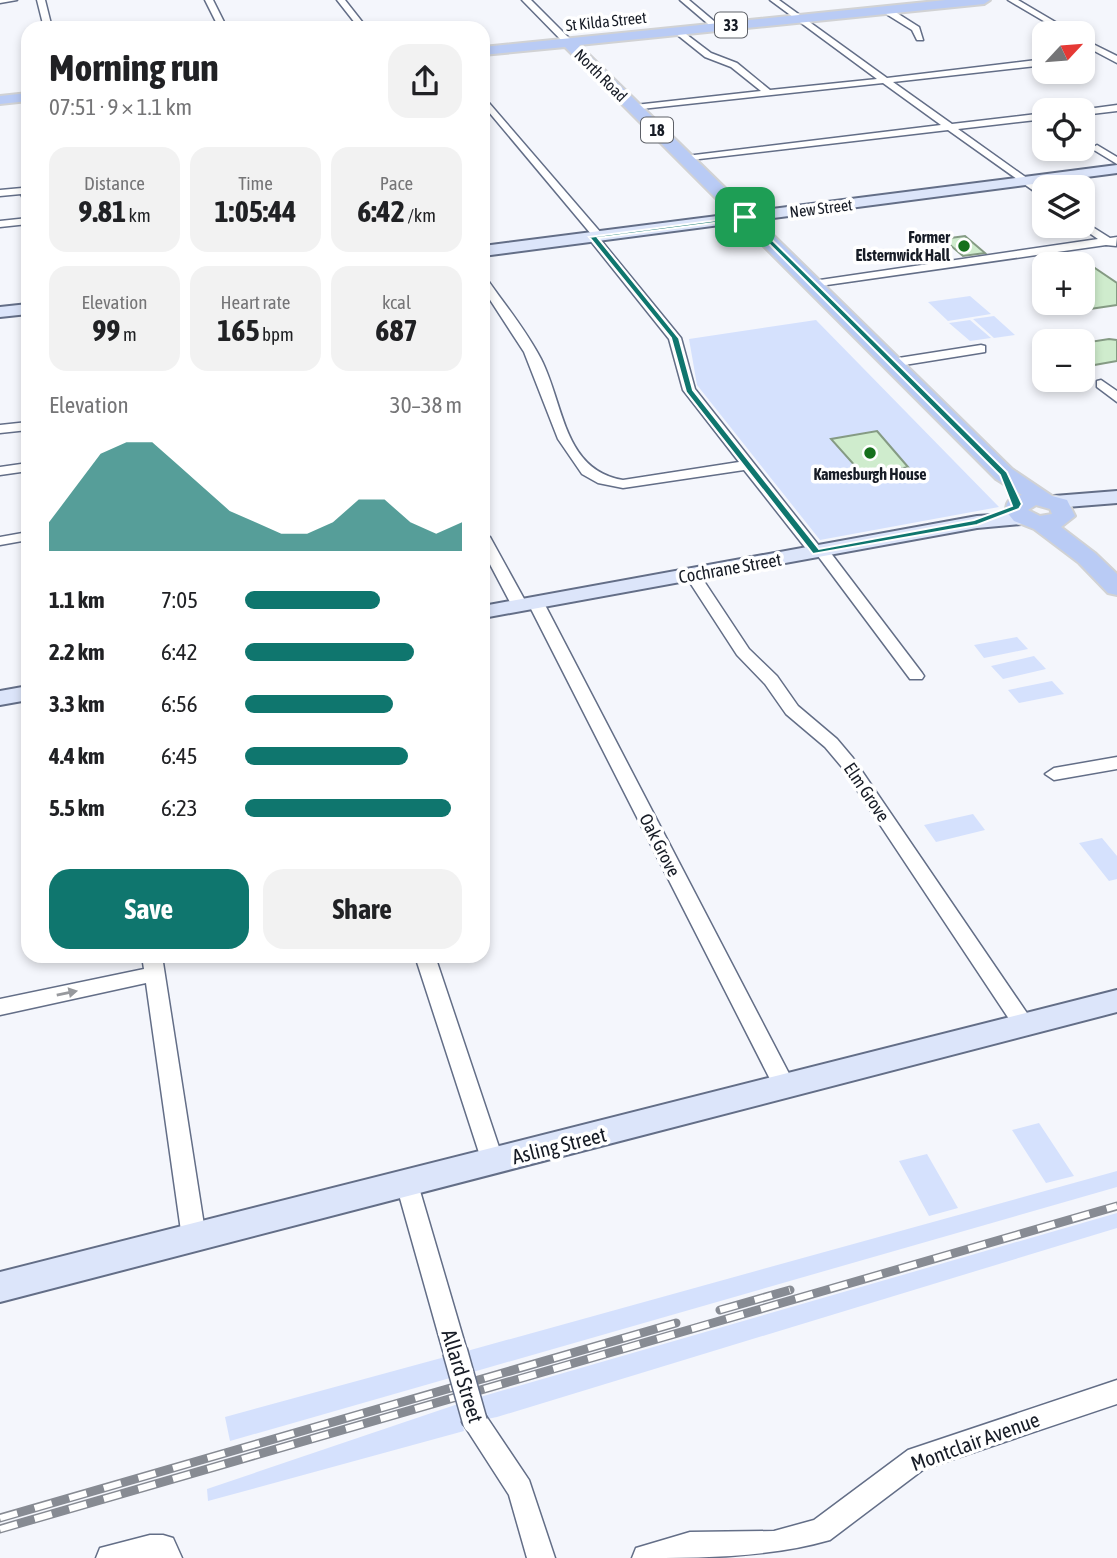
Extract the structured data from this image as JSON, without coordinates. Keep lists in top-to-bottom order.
{
  "streets": {
    "main road": [
      "St Kilda Street",
      "33",
      "North Road",
      "18"
    ],
    "street": [
      "New Street",
      "Cochrane Street",
      "Elm Grove",
      "Oak Grove",
      "Asling Street",
      "Allard Street",
      "Montclair Avenue"
    ]
  },
  "crossings": [
    ["St Kilda Street", "North Road"],
    ["North Road", "New Street"],
    ["North Road", "Cochrane Street"],
    ["Cochrane Street", "Elm Grove"],
    ["Cochrane Street", "Oak Grove"],
    ["Elm Grove", "Asling Street"],
    ["Oak Grove", "Asling Street"],
    ["Asling Street", "Allard Street"]
  ],
  "places": ["Former Elsternwick Hall", "Kamesburgh House"],
  "north": "top right",
  "page": {
    "map_buttons": ["+", "−"],
    "heading": ["Morning run", "07:51 · 9 × 1.1 km"],
    "stats": [
      ["Distance", "9.81 km"],
      ["Time", "1:05:44"],
      ["Pace", "6:42 /km"],
      ["Elevation", "99 m"],
      ["Heart rate", "165 bpm"],
      ["kcal", "687"]
    ],
    "chart": ["Elevation", "30–38 m"],
    "list": [
      {
        "name": "1.1 km",
        "note": "7:05"
      },
      {
        "name": "2.2 km",
        "note": "6:42"
      },
      {
        "name": "3.3 km",
        "note": "6:56"
      },
      {
        "name": "4.4 km",
        "note": "6:45"
      },
      {
        "name": "5.5 km",
        "note": "6:23"
      }
    ],
    "buttons": ["Save", "Share"]
  }
}
